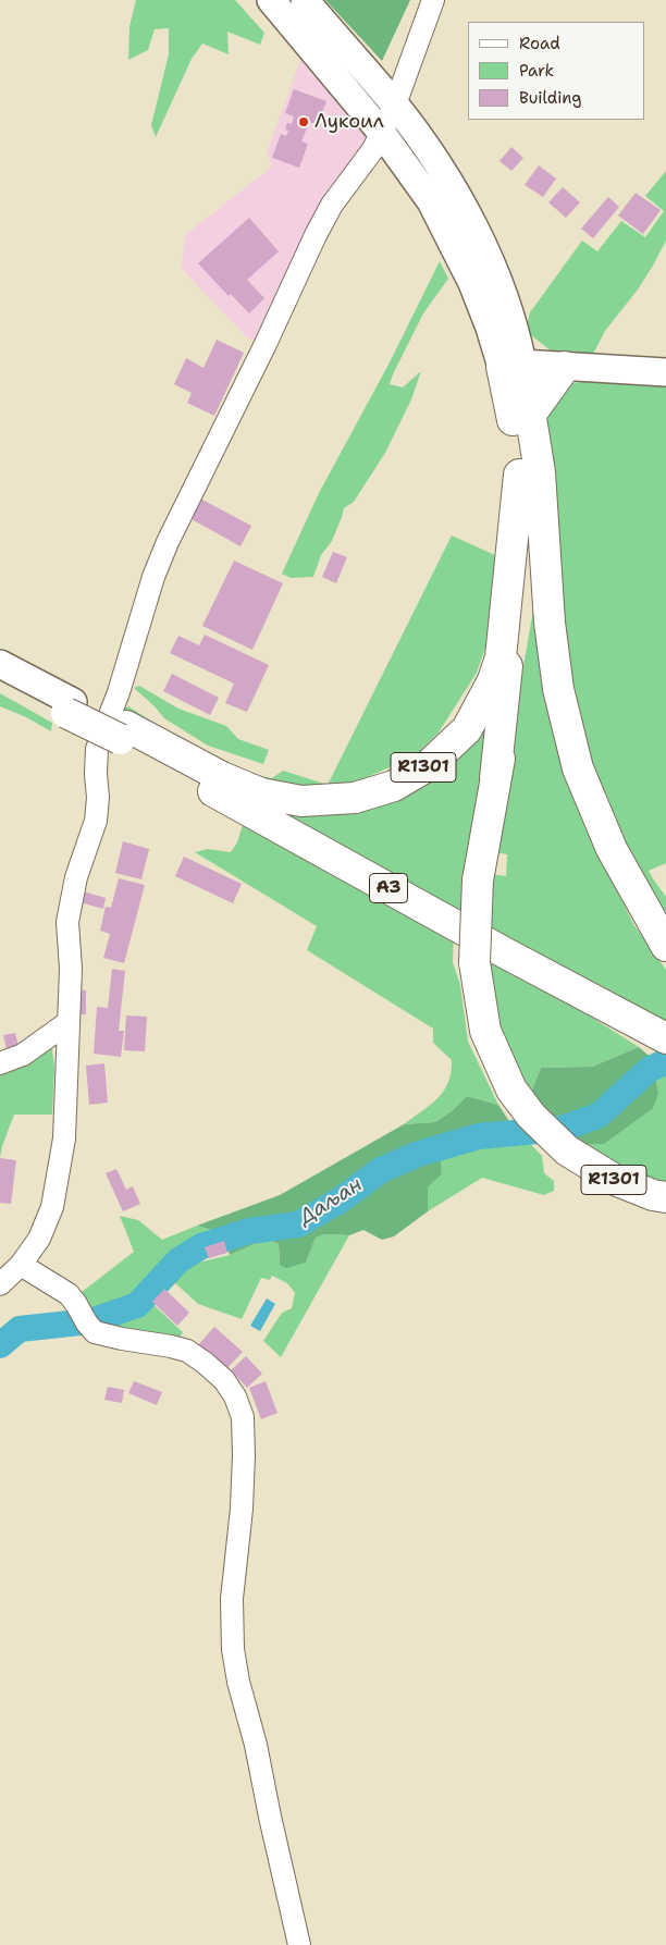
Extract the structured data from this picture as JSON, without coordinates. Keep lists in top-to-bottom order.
{
  "streets": {
    "highway": ["R1301", "A3"]
  },
  "crossings": [
    ["R1301", "A3"]
  ],
  "water": ["Даљан"],
  "places": ["Лукоил"],
  "legend": ["Road", "Park", "Building"]
}
